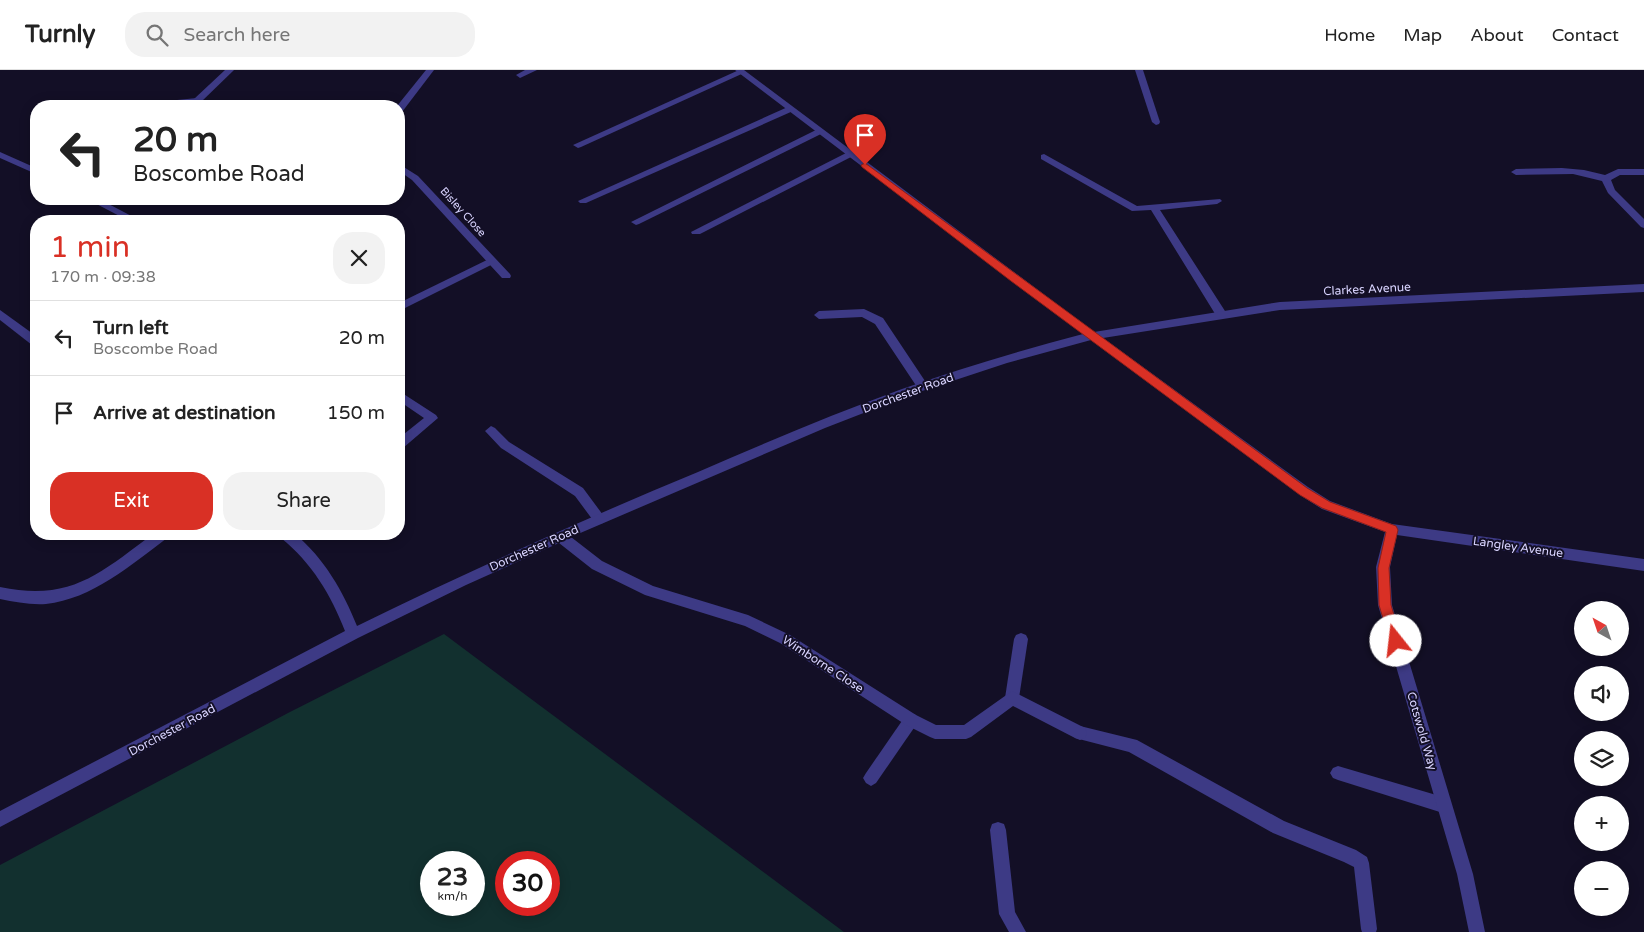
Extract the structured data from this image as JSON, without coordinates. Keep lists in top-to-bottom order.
{
  "streets": {
    "street": [
      "Bisley Close",
      "Clarkes Avenue",
      "Dorchester Road",
      "Langley Avenue",
      "Wimborne Close",
      "Cotswold Way"
    ]
  },
  "crossings": [
    ["Clarkes Avenue", "Dorchester Road"],
    ["Clarkes Avenue", "Langley Avenue"],
    ["Dorchester Road", "Langley Avenue"],
    ["Dorchester Road", "Wimborne Close"],
    ["Langley Avenue", "Cotswold Way"]
  ],
  "north": "top left",
  "page": {
    "header": "Turnly",
    "search": "Search here",
    "nav": [
      "Home",
      "Map",
      "About",
      "Contact"
    ],
    "turn": ["20 m", "Boscombe Road"],
    "heading": ["1 min", "170 m · 09:38"],
    "list": [
      {
        "name": "Turn left",
        "note": "Boscombe Road",
        "value": "20 m"
      },
      {
        "name": "Arrive at destination",
        "value": "150 m"
      }
    ],
    "buttons": ["Exit", "Share"],
    "map_buttons": ["+", "−"],
    "speed": "23 km/h",
    "limit": "30"
  }
}
